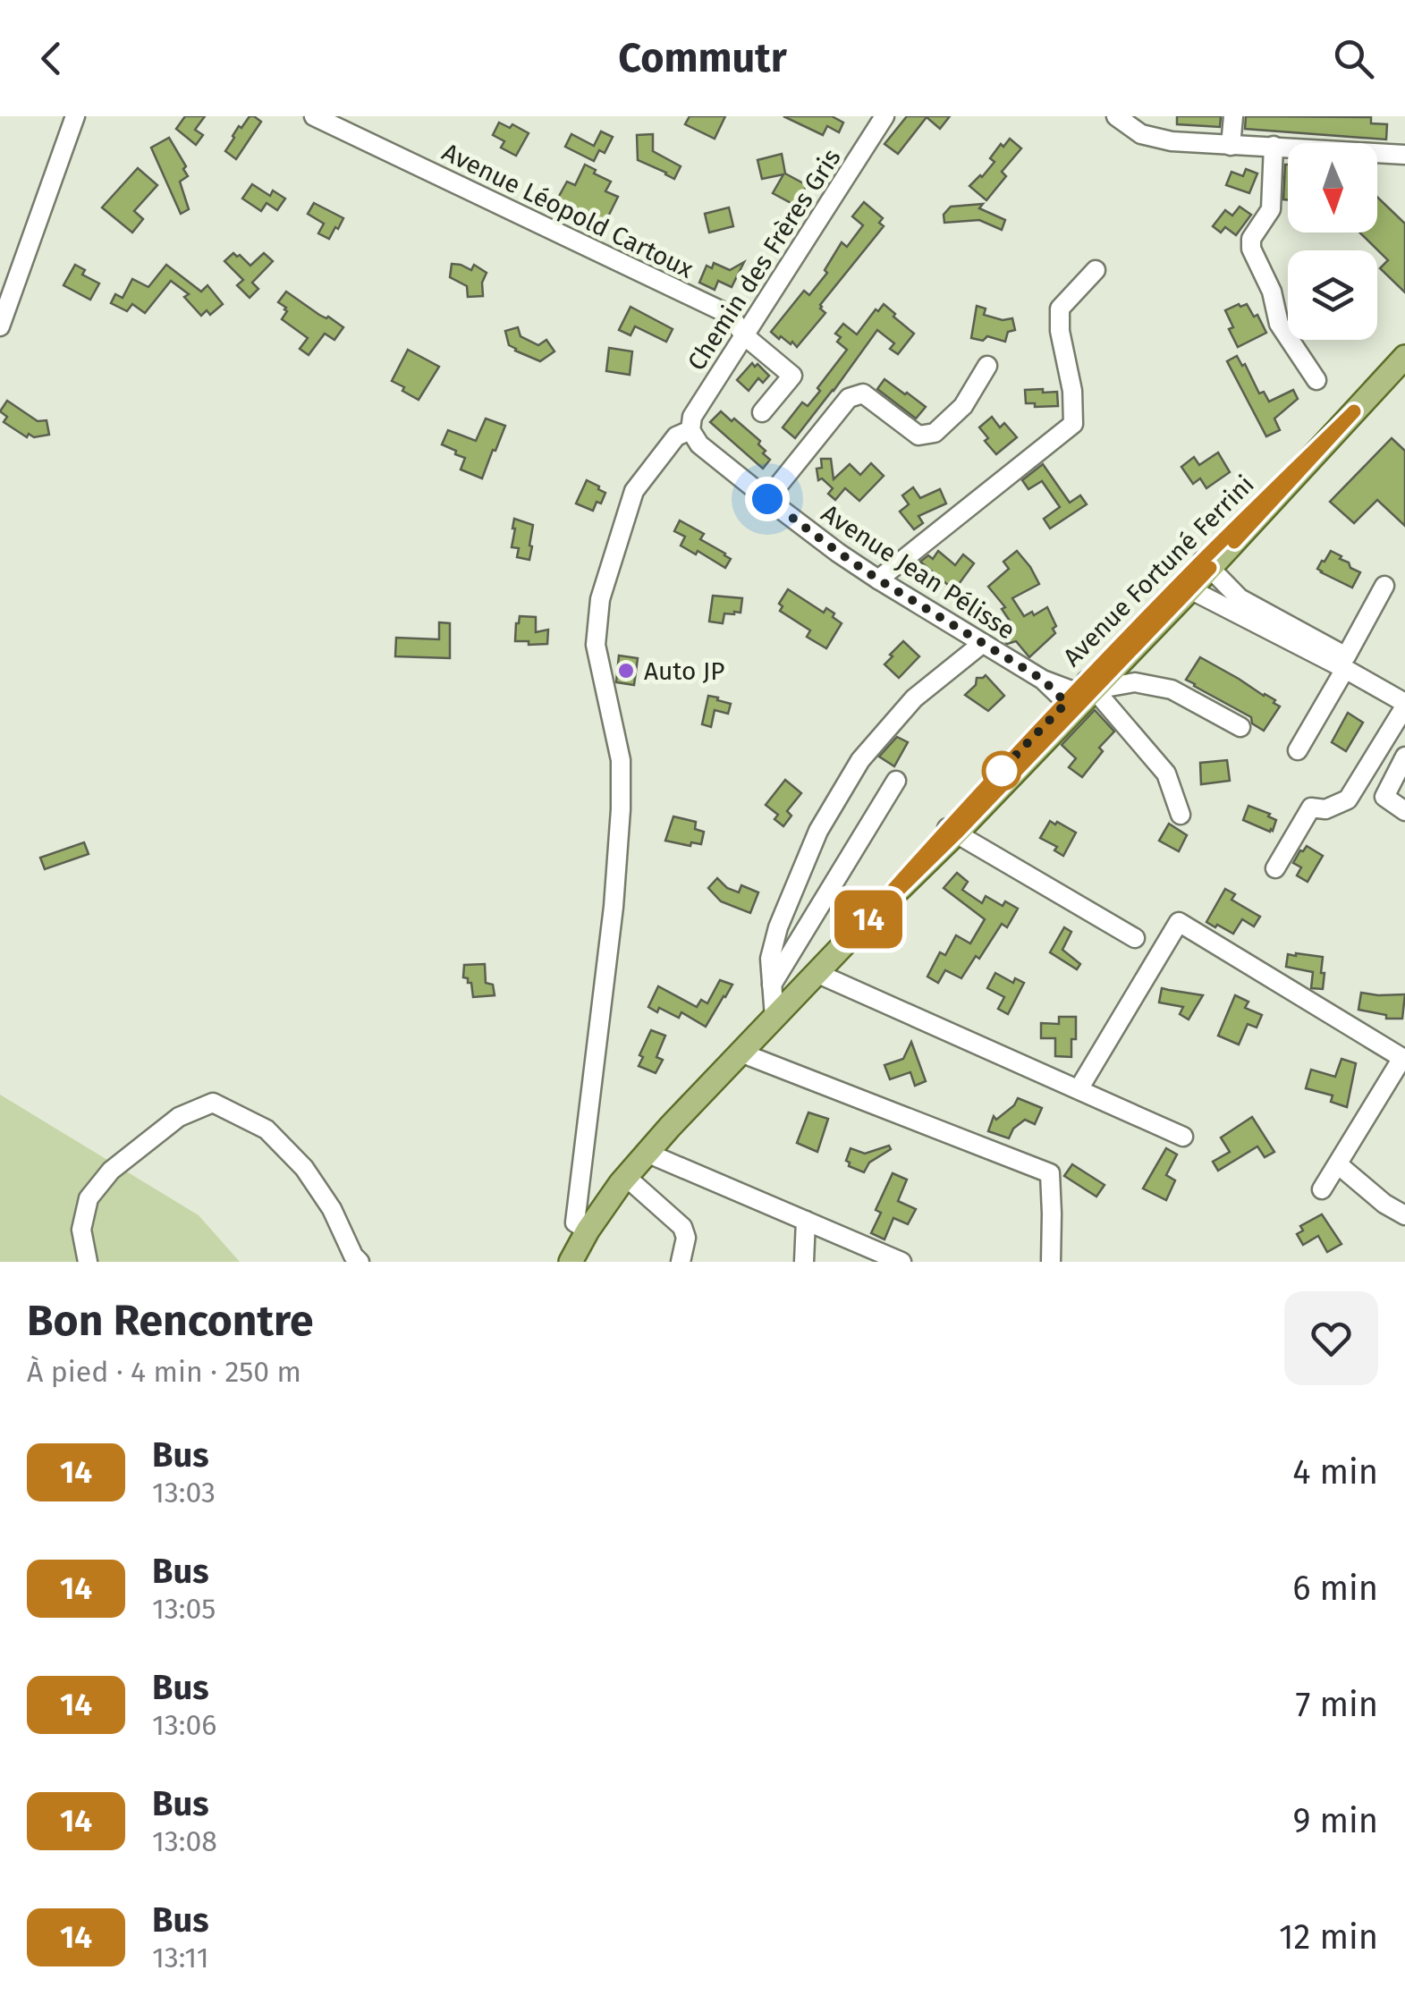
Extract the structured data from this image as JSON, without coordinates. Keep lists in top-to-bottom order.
{
  "streets": {
    "main road": ["Avenue Fortuné Ferrini"],
    "street": ["Avenue Léopold Cartoux", "Chemin des Frères Gris", "Avenue Jean Pélisse"]
  },
  "crossings": [
    ["Avenue Léopold Cartoux", "Chemin des Frères Gris"],
    ["Chemin des Frères Gris", "Avenue Jean Pélisse"],
    ["Avenue Fortuné Ferrini", "Avenue Jean Pélisse"]
  ],
  "places": ["Auto JP"],
  "lines": ["bus line 14"],
  "north": "bottom",
  "page": {
    "header": "Commutr",
    "on_map": "14",
    "heading": ["Bon Rencontre", "À pied · 4 min · 250 m"],
    "list": [
      {
        "mark": "14",
        "name": "Bus",
        "note": "13:03",
        "value": "4 min"
      },
      {
        "mark": "14",
        "name": "Bus",
        "note": "13:05",
        "value": "6 min"
      },
      {
        "mark": "14",
        "name": "Bus",
        "note": "13:06",
        "value": "7 min"
      },
      {
        "mark": "14",
        "name": "Bus",
        "note": "13:08",
        "value": "9 min"
      },
      {
        "mark": "14",
        "name": "Bus",
        "note": "13:11",
        "value": "12 min"
      }
    ]
  }
}
